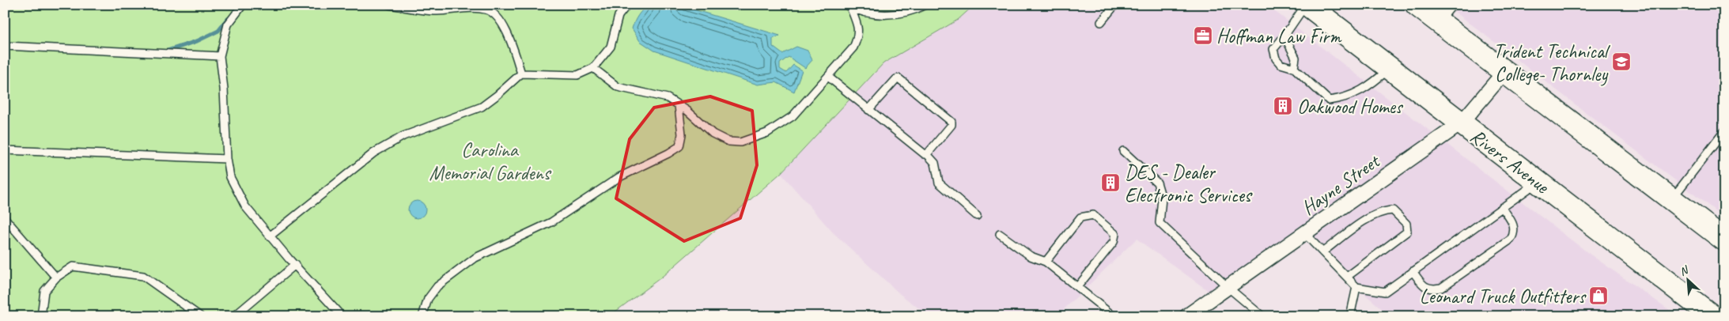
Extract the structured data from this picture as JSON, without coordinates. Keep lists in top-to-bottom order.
{
  "streets": {
    "main road": ["Rivers Avenue"],
    "street": ["Hayne Street"]
  },
  "crossings": [
    ["Rivers Avenue", "Hayne Street"]
  ],
  "parks": ["Carolina Memorial Gardens"],
  "places": {
    "office": ["Hoffman Law Firm"],
    "school or university": ["Trident Technical College- Thornley"],
    "building": ["Oakwood Homes", "DES - Dealer Electronic Services"],
    "shop": ["Leonard Truck Outfitters"]
  },
  "north": "top left"
}
